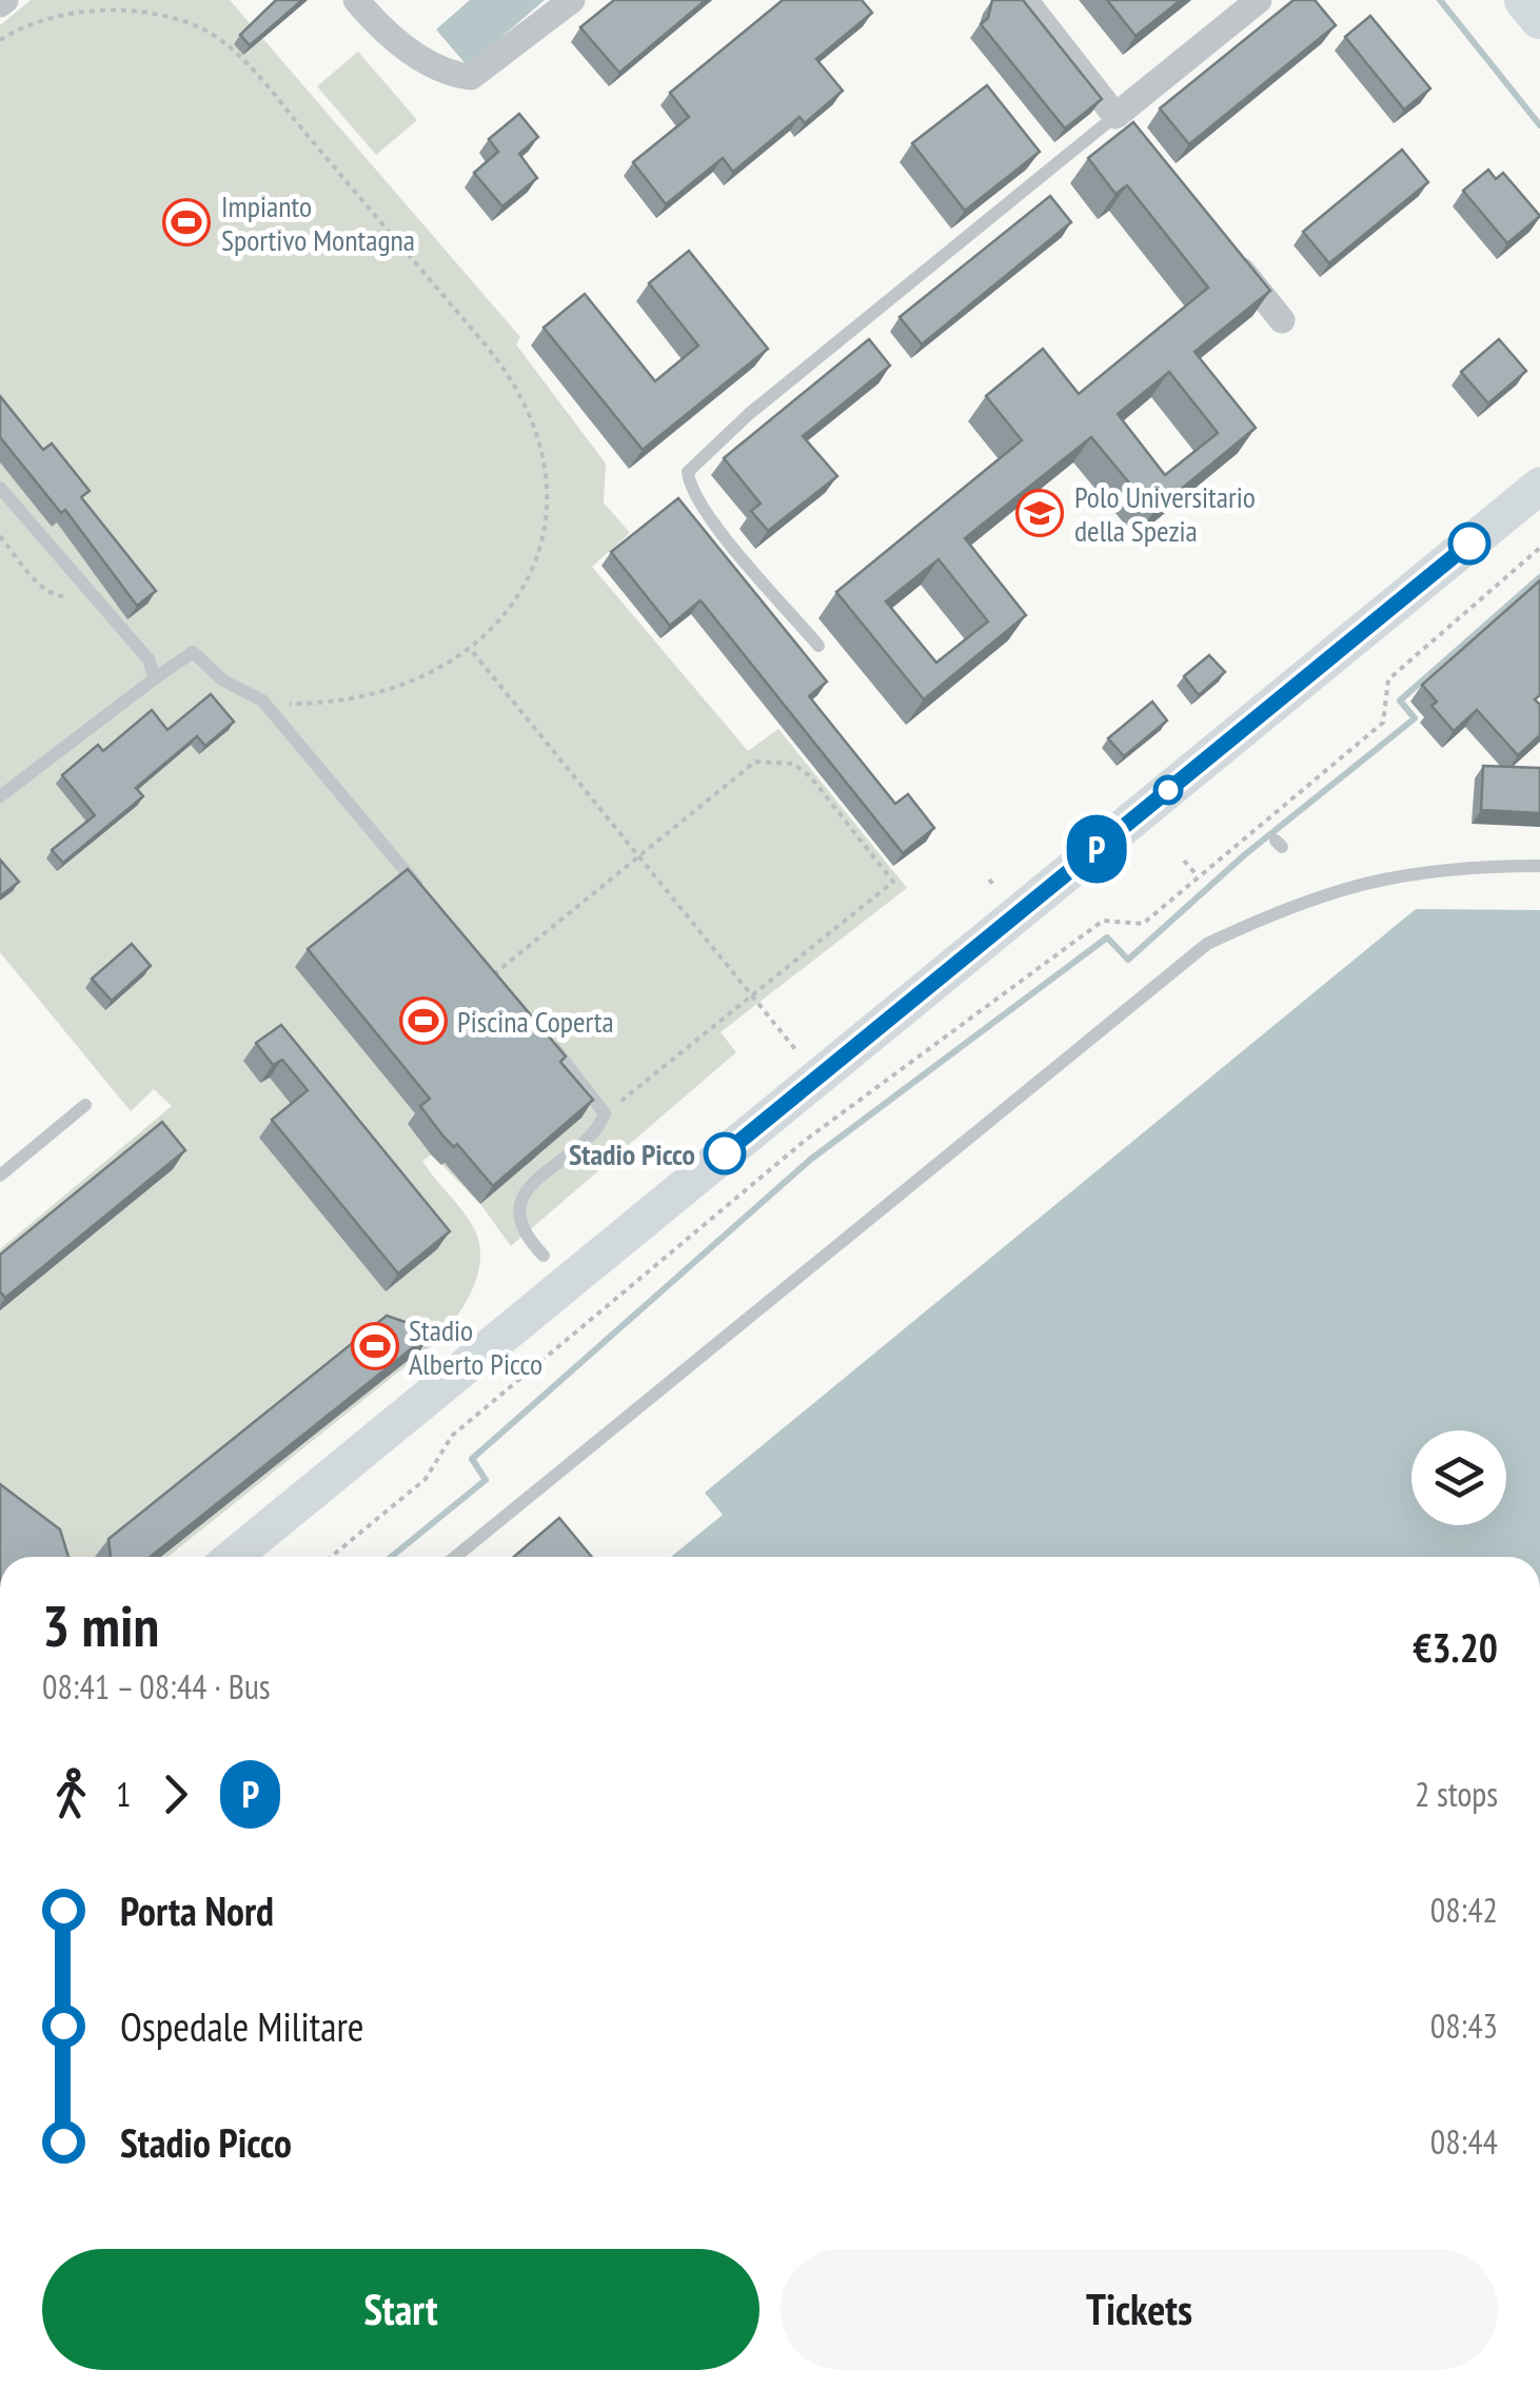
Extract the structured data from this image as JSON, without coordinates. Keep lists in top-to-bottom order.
{
  "places": {
    "sports": ["Impianto Sportivo Montagna", "Piscina Coperta", "Stadio Alberto Picco"],
    "school or university": ["Polo Universitario della Spezia"],
    "other": ["Stadio Picco"]
  },
  "lines": ["bus line P"],
  "page": {
    "on_map": "P",
    "heading": ["3 min", "08:41 – 08:44 · Bus", "€3.20"],
    "legs": ["1", "P", "2 stops"],
    "list": [
      {
        "name": "Porta Nord",
        "value": "08:42"
      },
      {
        "name": "Ospedale Militare",
        "value": "08:43"
      },
      {
        "name": "Stadio Picco",
        "value": "08:44"
      }
    ],
    "buttons": ["Start", "Tickets"]
  }
}
